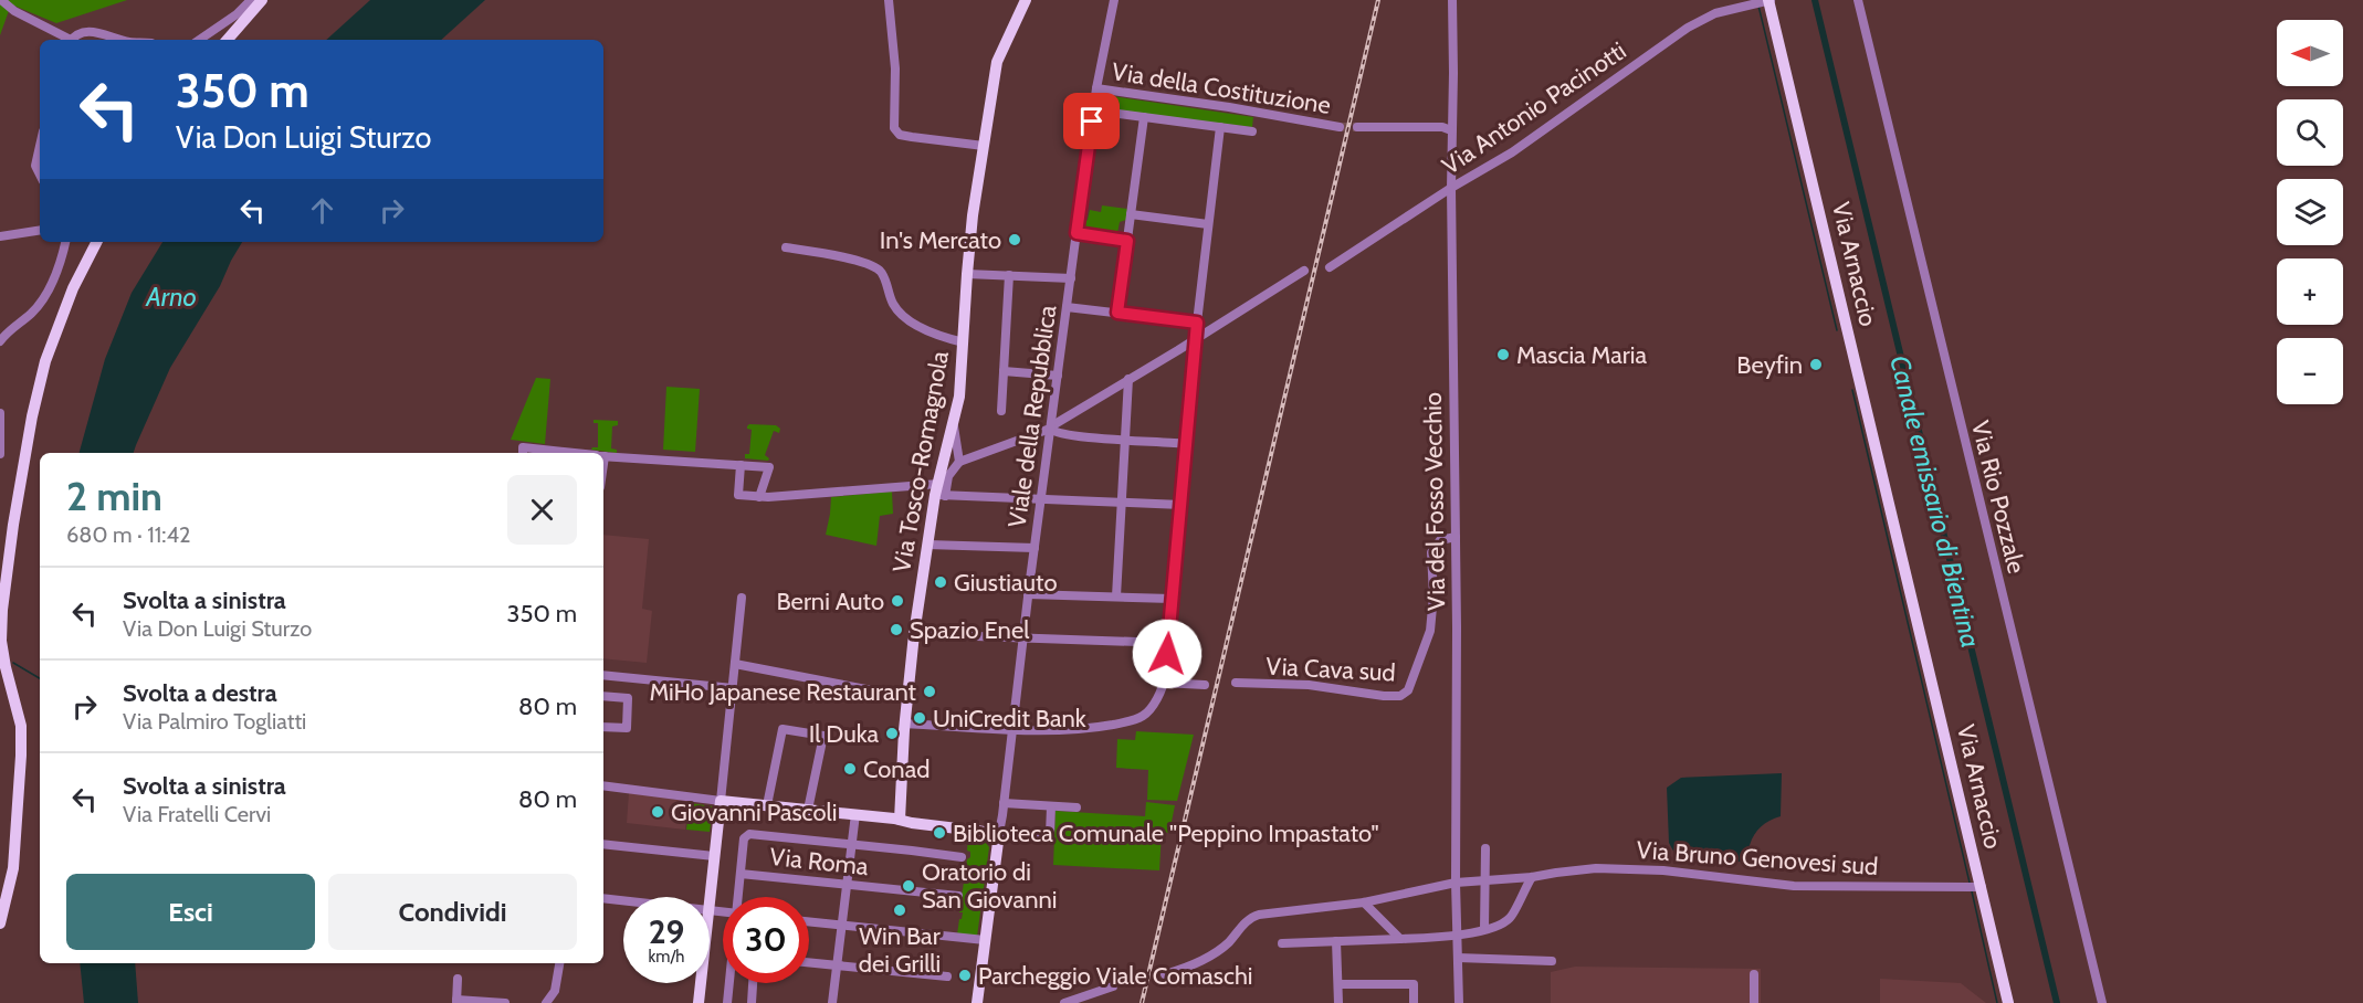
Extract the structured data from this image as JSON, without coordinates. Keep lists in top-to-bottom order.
{
  "streets": {
    "main road": ["Via Arnaccio", "Via Tosco-Romagnola"],
    "street": [
      "Via della Costituzione",
      "Via Antonio Pacinotti",
      "Viale della Repubblica",
      "Via Rio Pozzale",
      "Via del Fosso Vecchio",
      "Via Cava sud",
      "Via Bruno Genovesi sud",
      "Via Roma"
    ]
  },
  "crossings": [
    ["Via della Costituzione", "Viale della Repubblica"],
    ["Via della Costituzione", "Via del Fosso Vecchio"],
    ["Via Antonio Pacinotti", "Via Arnaccio"],
    ["Via Antonio Pacinotti", "Via del Fosso Vecchio"],
    ["Via Arnaccio", "Via Bruno Genovesi sud"],
    ["Via del Fosso Vecchio", "Via Cava sud"],
    ["Via del Fosso Vecchio", "Via Bruno Genovesi sud"]
  ],
  "water": ["Arno", "Canale emissario di Bientina"],
  "places": [
    "In's Mercato",
    "Mascia Maria",
    "Beyfin",
    "Giustiauto",
    "Berni Auto",
    "Spazio Enel",
    "MiHo Japanese Restaurant",
    "UniCredit Bank",
    "Il Duka",
    "Conad",
    "Giovanni Pascoli",
    "Biblioteca Comunale \"Peppino Impastato\"",
    "Oratorio di San Giovanni",
    "Win Bar dei Grilli",
    "Parcheggio Viale Comaschi"
  ],
  "north": "left",
  "page": {
    "map_buttons": ["+", "−"],
    "turn": ["350 m", "Via Don Luigi Sturzo"],
    "heading": ["2 min", "680 m · 11:42"],
    "list": [
      {
        "name": "Svolta a sinistra",
        "note": "Via Don Luigi Sturzo",
        "value": "350 m"
      },
      {
        "name": "Svolta a destra",
        "note": "Via Palmiro Togliatti",
        "value": "80 m"
      },
      {
        "name": "Svolta a sinistra",
        "note": "Via Fratelli Cervi",
        "value": "80 m"
      }
    ],
    "buttons": ["Esci", "Condividi"],
    "speed": "29 km/h",
    "limit": "30"
  }
}
